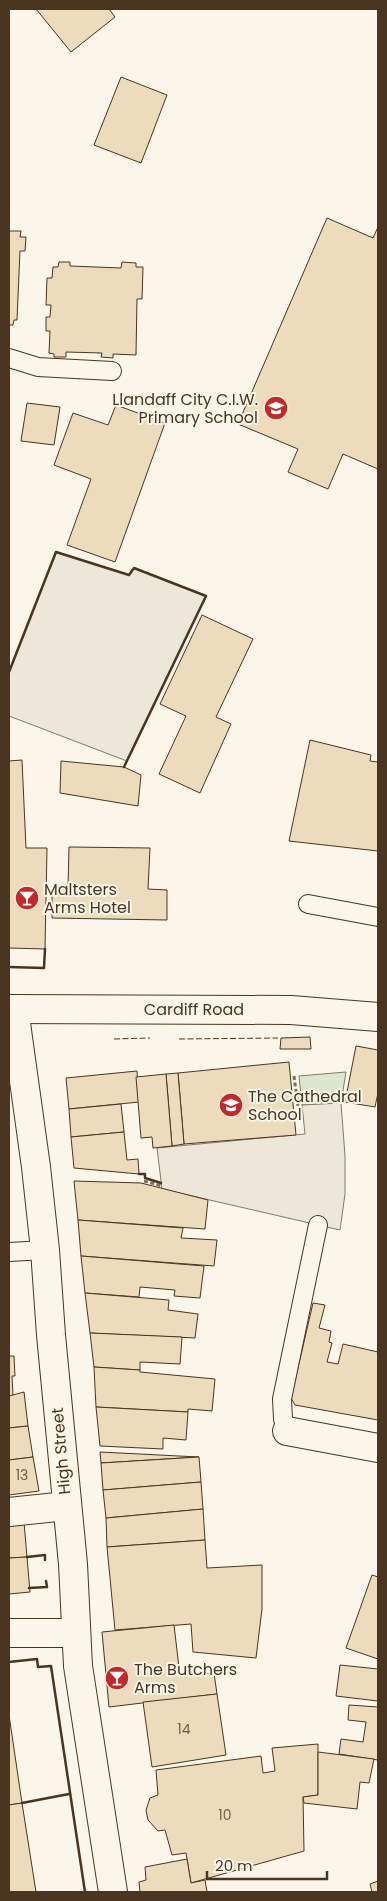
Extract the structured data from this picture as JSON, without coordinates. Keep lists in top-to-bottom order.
{
  "streets": {
    "street": ["Cardiff Road", "High Street"]
  },
  "crossings": [
    ["Cardiff Road", "High Street"]
  ],
  "places": {
    "school or university": ["Llandaff City C.I.W. Primary School", "The Cathedral School"],
    "bar": ["Maltsters Arms Hotel", "The Butchers Arms"]
  },
  "house_numbers": ["13", "14", "10"],
  "scale_bar": "20 m"
}
